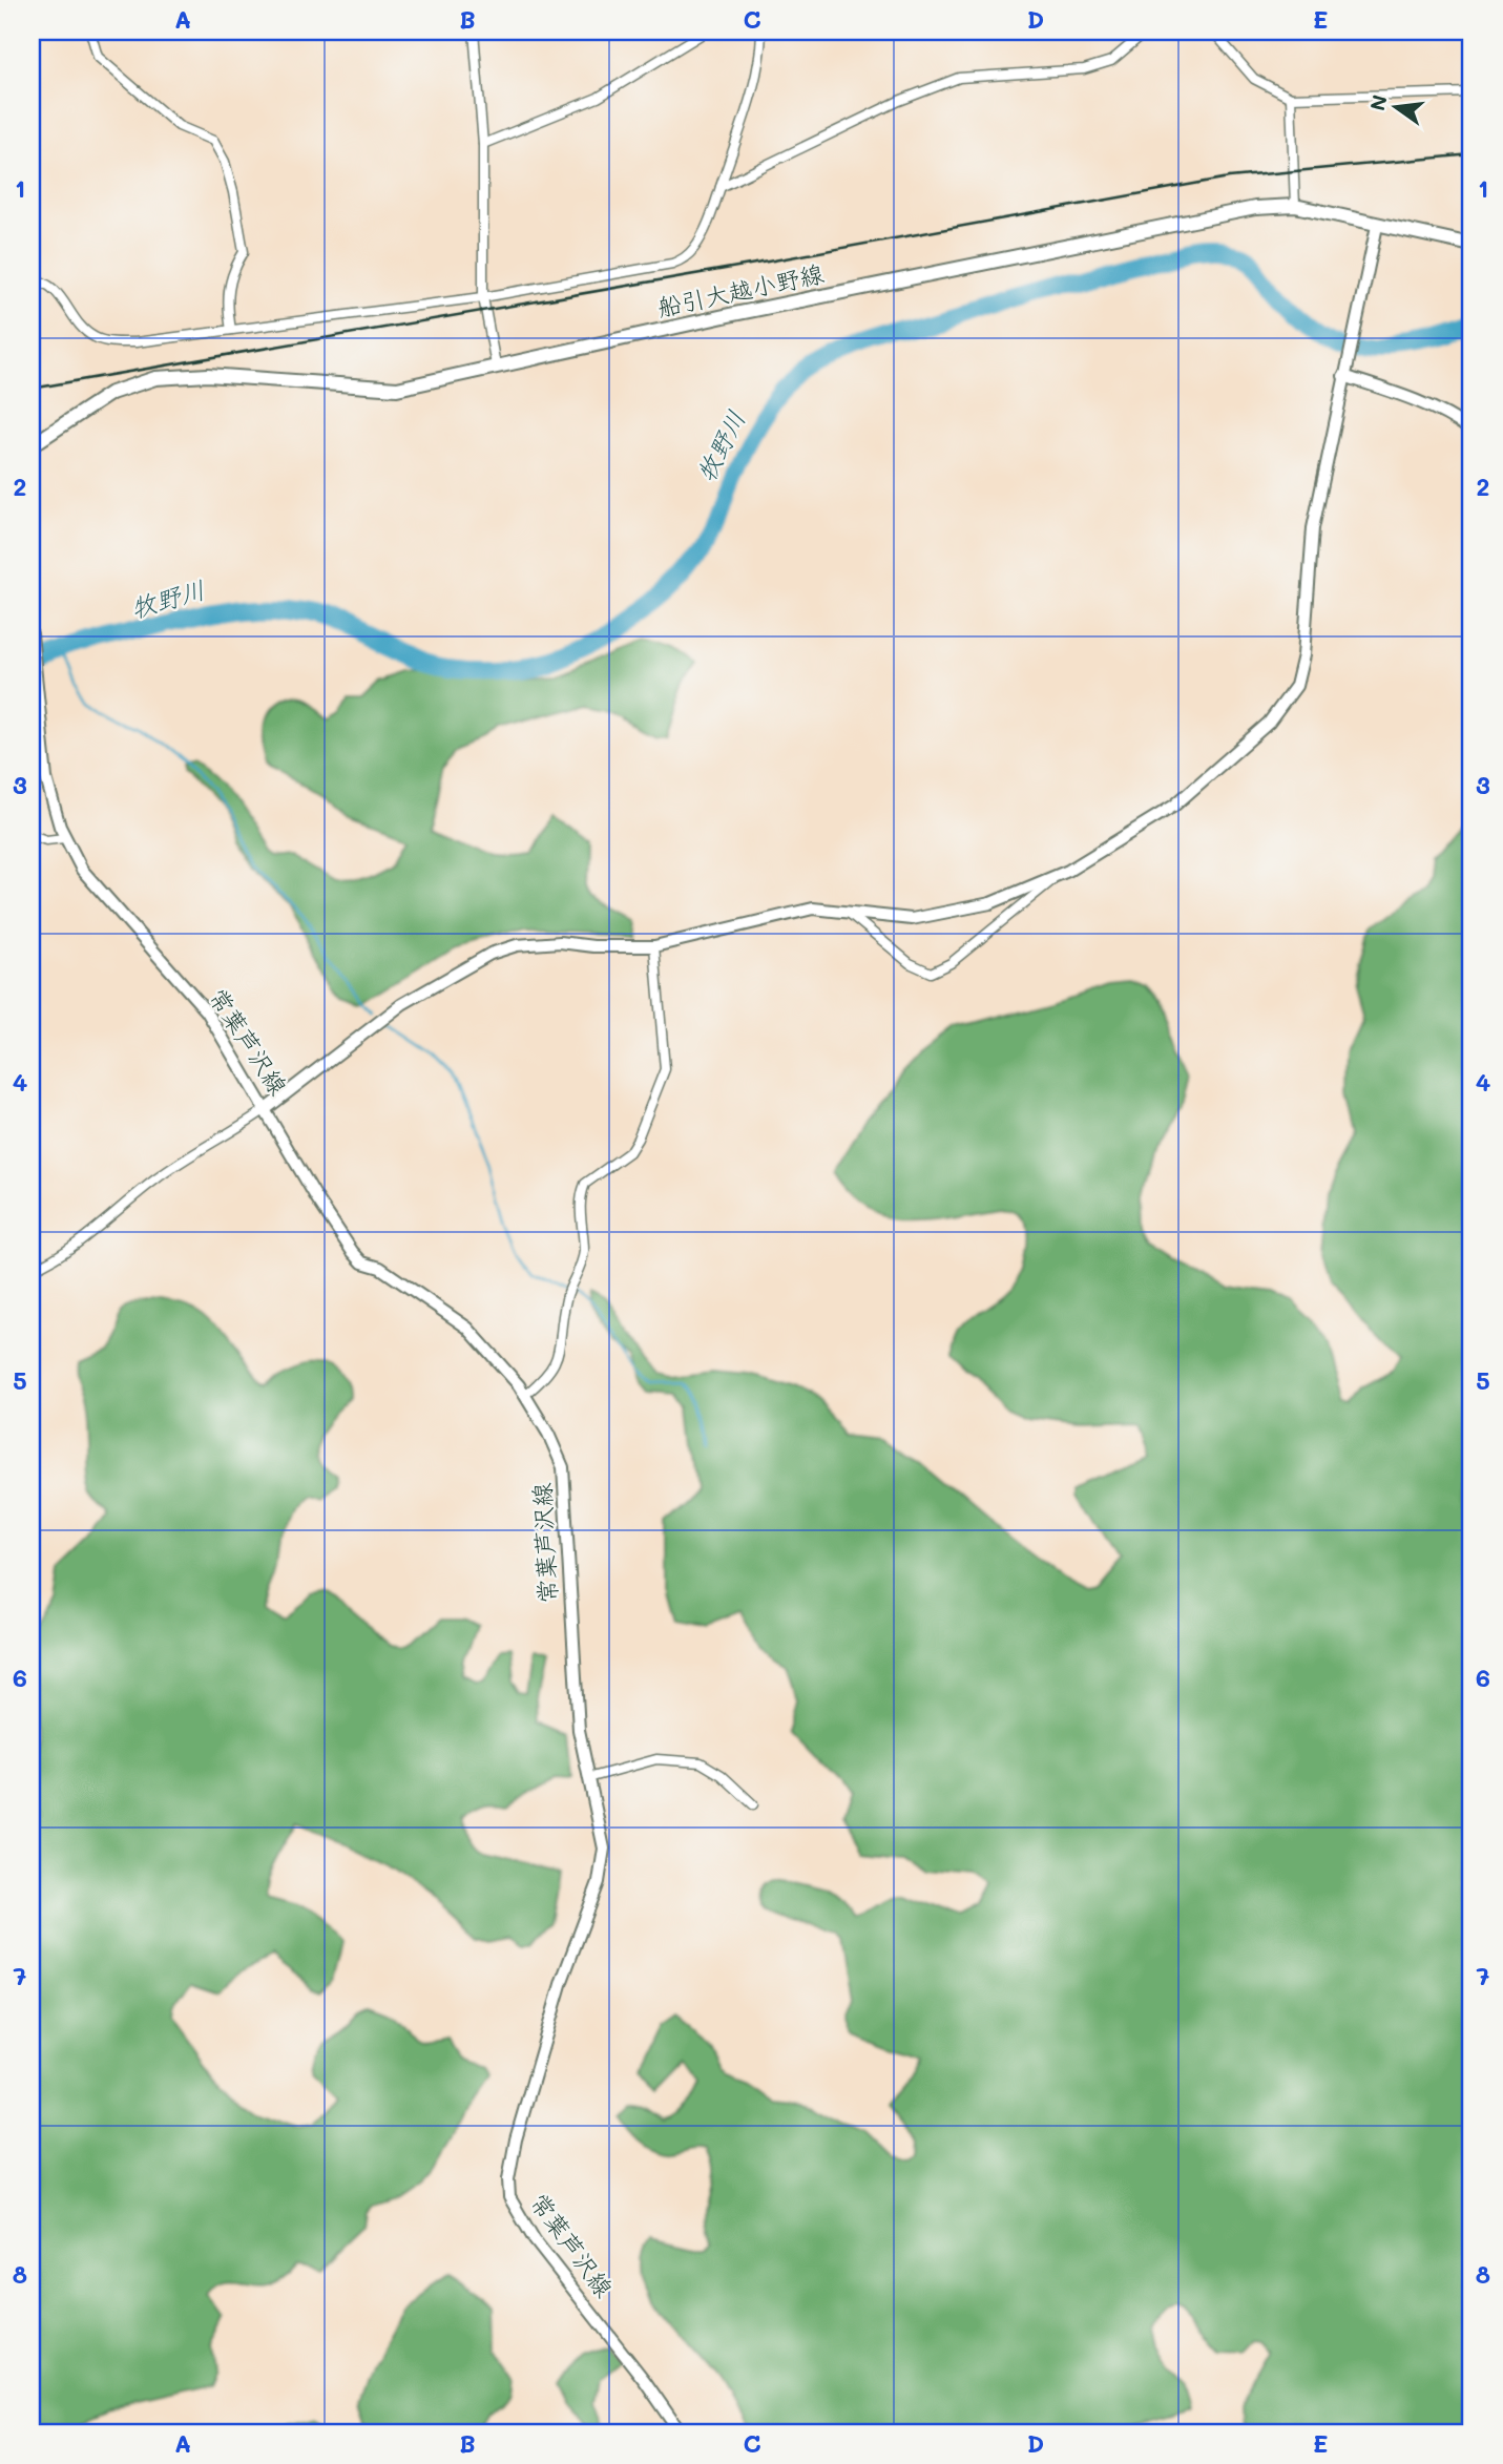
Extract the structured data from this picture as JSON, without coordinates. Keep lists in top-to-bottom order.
{
  "streets": {
    "main road": ["船引大越小野線", "常葉芦沢線"]
  },
  "water": ["牧野川"],
  "north": "left",
  "grid": {
    "columns": [
      "A",
      "B",
      "C",
      "D",
      "E"
    ],
    "rows": [
      "1",
      "2",
      "3",
      "4",
      "5",
      "6",
      "7",
      "8"
    ]
  }
}
